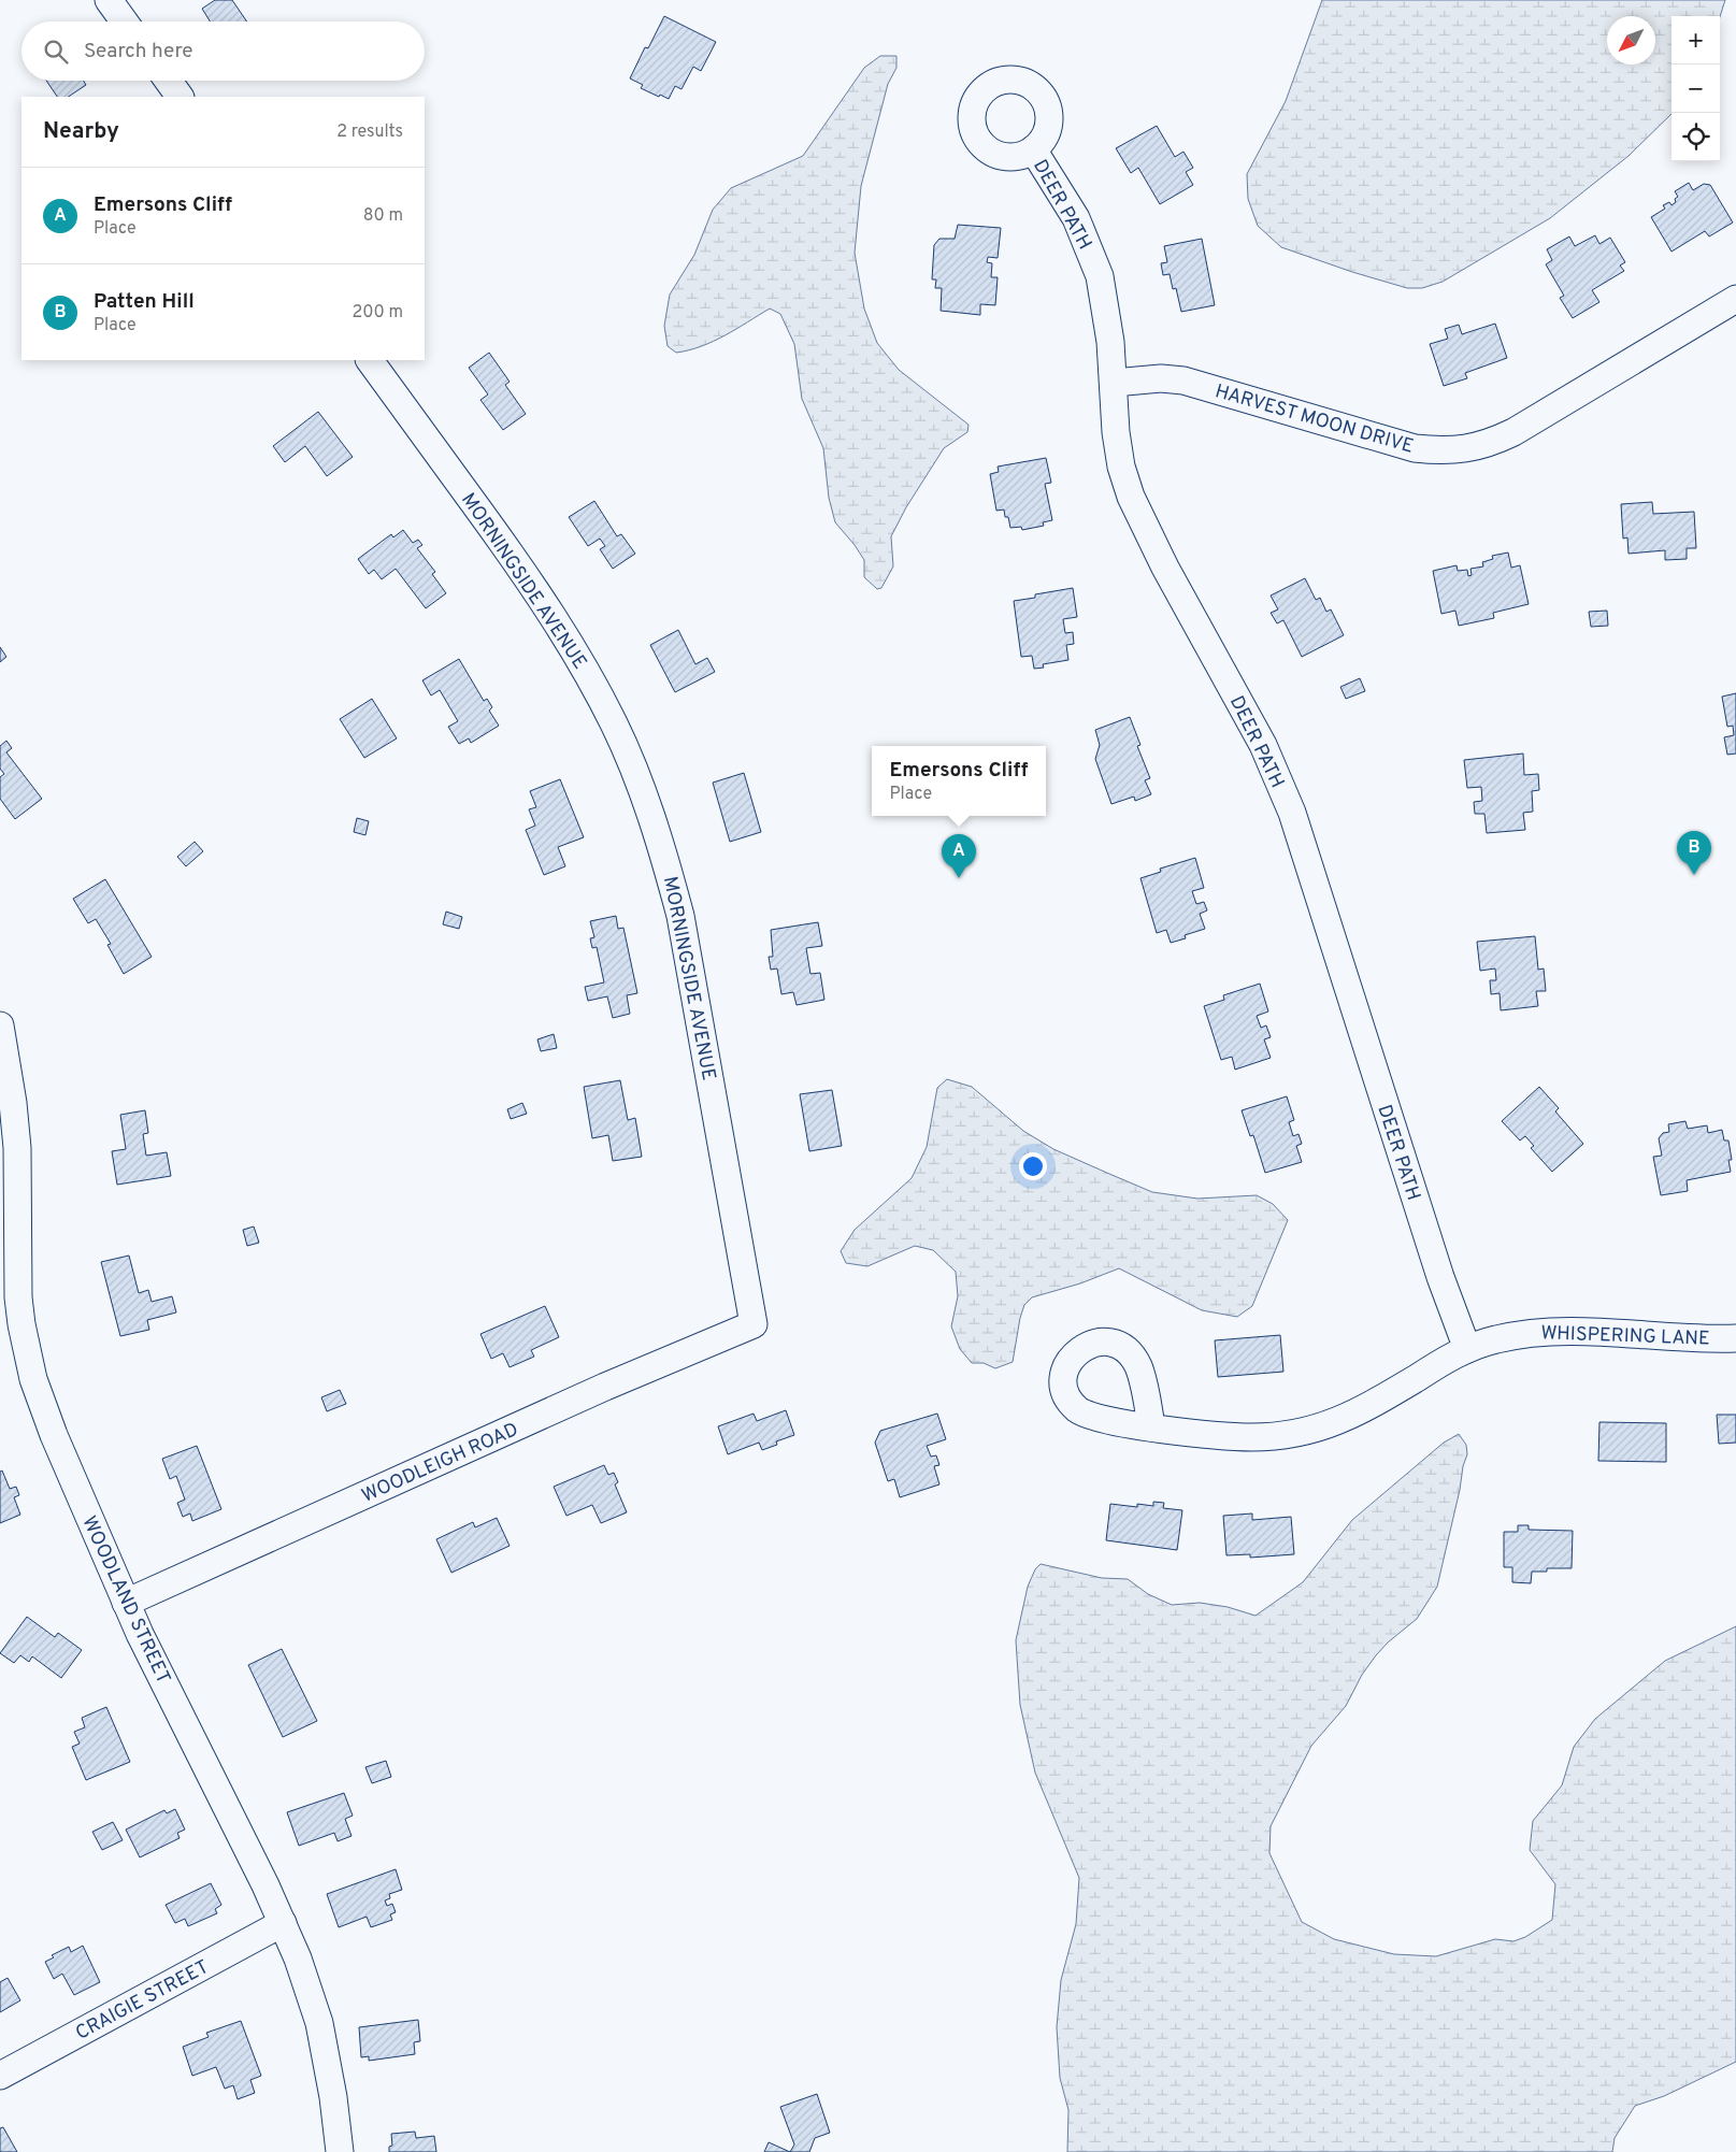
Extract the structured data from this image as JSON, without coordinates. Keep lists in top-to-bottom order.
{
  "streets": {
    "street": [
      "DEER PATH",
      "HARVEST MOON DRIVE",
      "MORNINGSIDE AVENUE",
      "WHISPERING LANE",
      "WOODLEIGH ROAD",
      "WOODLAND STREET",
      "CRAIGIE STREET"
    ]
  },
  "crossings": [
    ["DEER PATH", "HARVEST MOON DRIVE"],
    ["DEER PATH", "WHISPERING LANE"],
    ["MORNINGSIDE AVENUE", "WOODLEIGH ROAD"],
    ["WOODLEIGH ROAD", "WOODLAND STREET"],
    ["WOODLAND STREET", "CRAIGIE STREET"]
  ],
  "north": "bottom left",
  "page": {
    "map_buttons": ["+", "−"],
    "search": "Search here",
    "heading": ["Nearby", "2 results"],
    "list": [
      {
        "mark": "A",
        "name": "Emersons Cliff",
        "note": "Place",
        "value": "80 m"
      },
      {
        "mark": "B",
        "name": "Patten Hill",
        "note": "Place",
        "value": "200 m"
      }
    ],
    "popup": ["Emersons Cliff", "Place"],
    "pins": ["B", "A"]
  }
}
